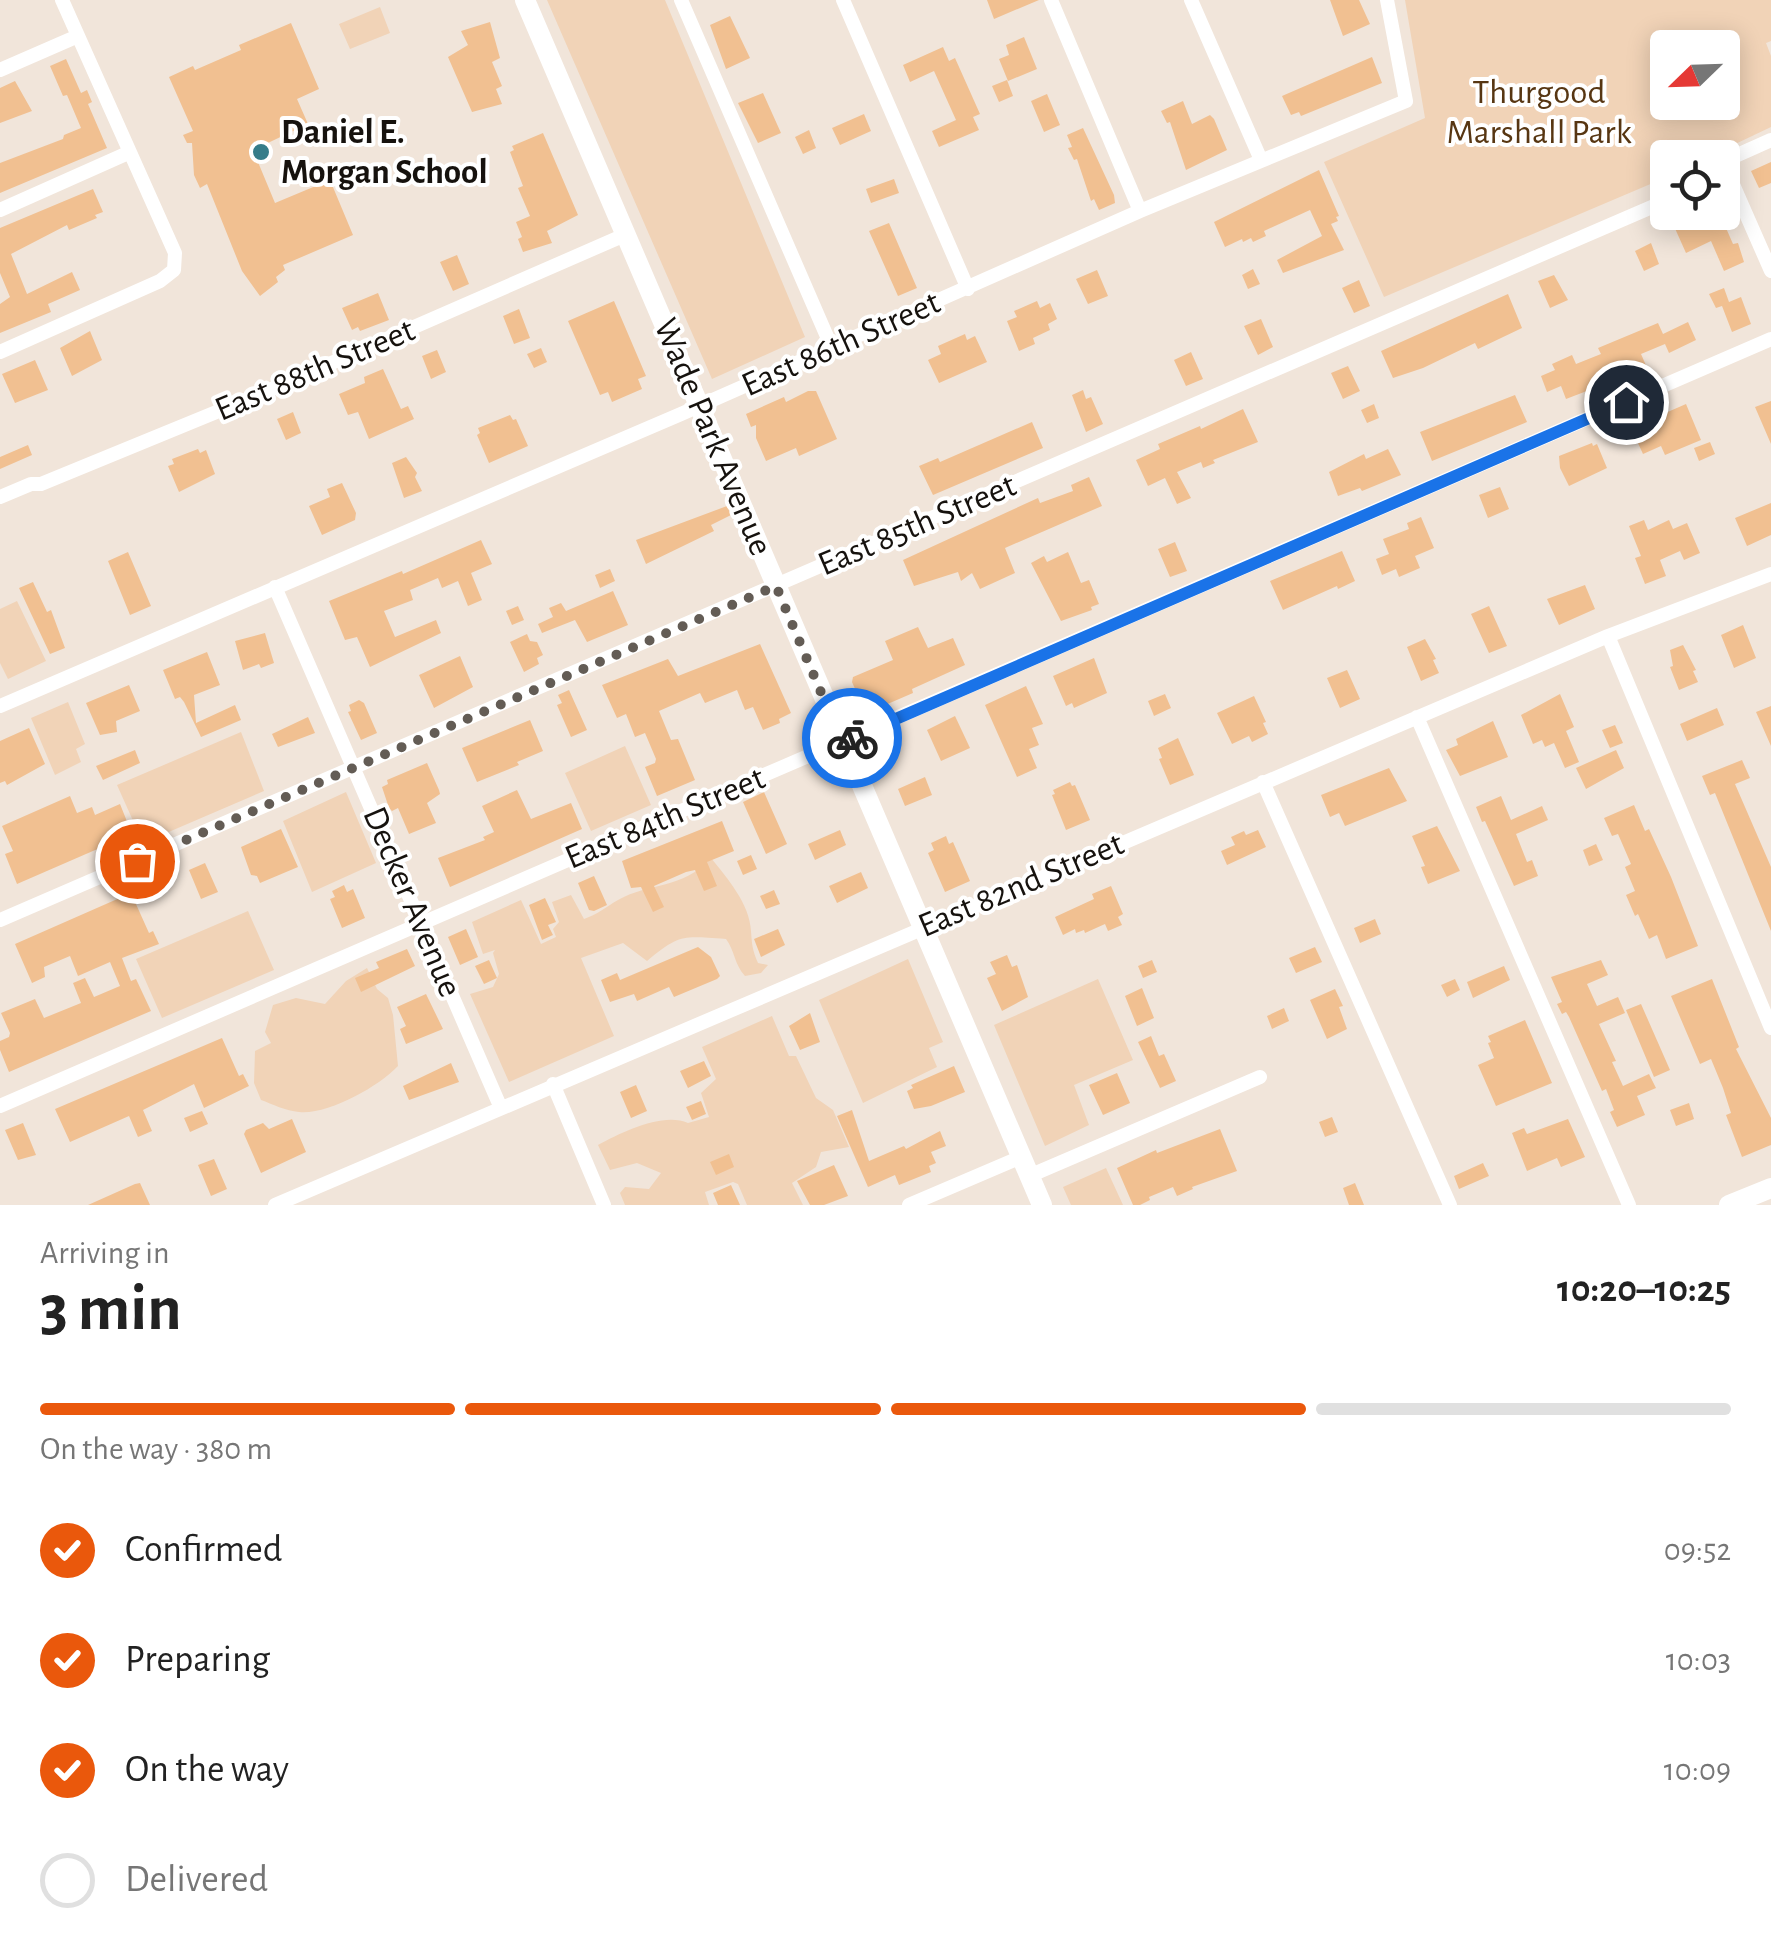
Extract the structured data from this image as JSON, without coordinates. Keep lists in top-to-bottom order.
{
  "streets": {
    "street": [
      "East 86th Street",
      "East 88th Street",
      "Wade Park Avenue",
      "East 85th Street",
      "East 84th Street",
      "East 82nd Street",
      "Decker Avenue"
    ]
  },
  "crossings": [
    ["East 86th Street", "Wade Park Avenue"],
    ["East 86th Street", "Decker Avenue"],
    ["East 88th Street", "Wade Park Avenue"],
    ["Wade Park Avenue", "East 85th Street"],
    ["Wade Park Avenue", "East 84th Street"],
    ["Wade Park Avenue", "East 82nd Street"],
    ["East 85th Street", "Decker Avenue"],
    ["East 84th Street", "Decker Avenue"],
    ["East 82nd Street", "Decker Avenue"]
  ],
  "parks": ["Thurgood Marshall Park"],
  "places": ["Daniel E. Morgan School"],
  "north": "bottom left",
  "page": {
    "heading": ["3 min", "Arriving in", "10:20–10:25"],
    "bar": "On the way · 380 m",
    "list": [
      ["Confirmed", "09:52"],
      ["Preparing", "10:03"],
      ["On the way", "10:09"],
      "Delivered"
    ]
  }
}
